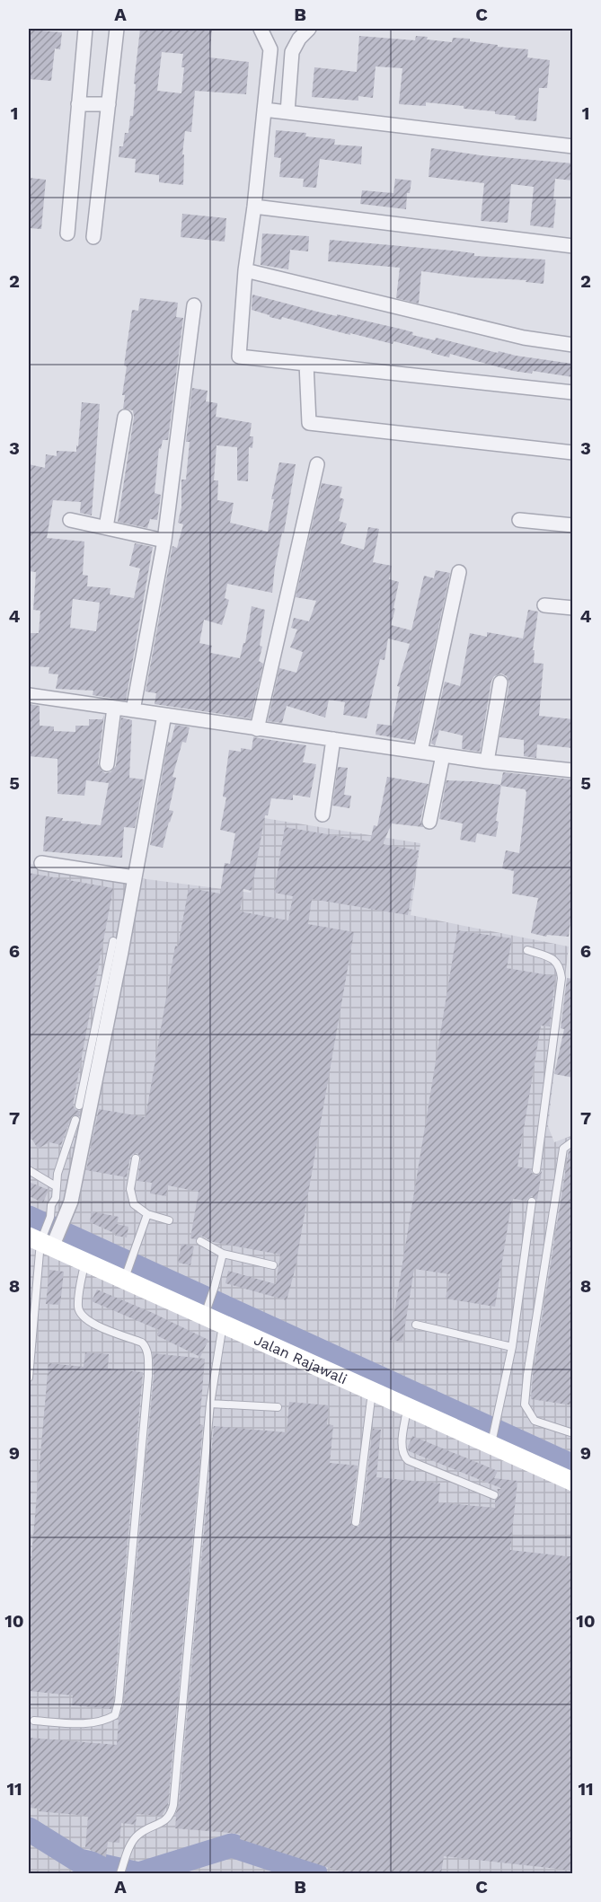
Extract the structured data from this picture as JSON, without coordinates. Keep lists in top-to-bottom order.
{
  "streets": {
    "street": ["Jalan Rajawali"]
  },
  "grid": {
    "columns": ["A", "B", "C"],
    "rows": [
      "1",
      "2",
      "3",
      "4",
      "5",
      "6",
      "7",
      "8",
      "9",
      "10",
      "11"
    ]
  }
}
